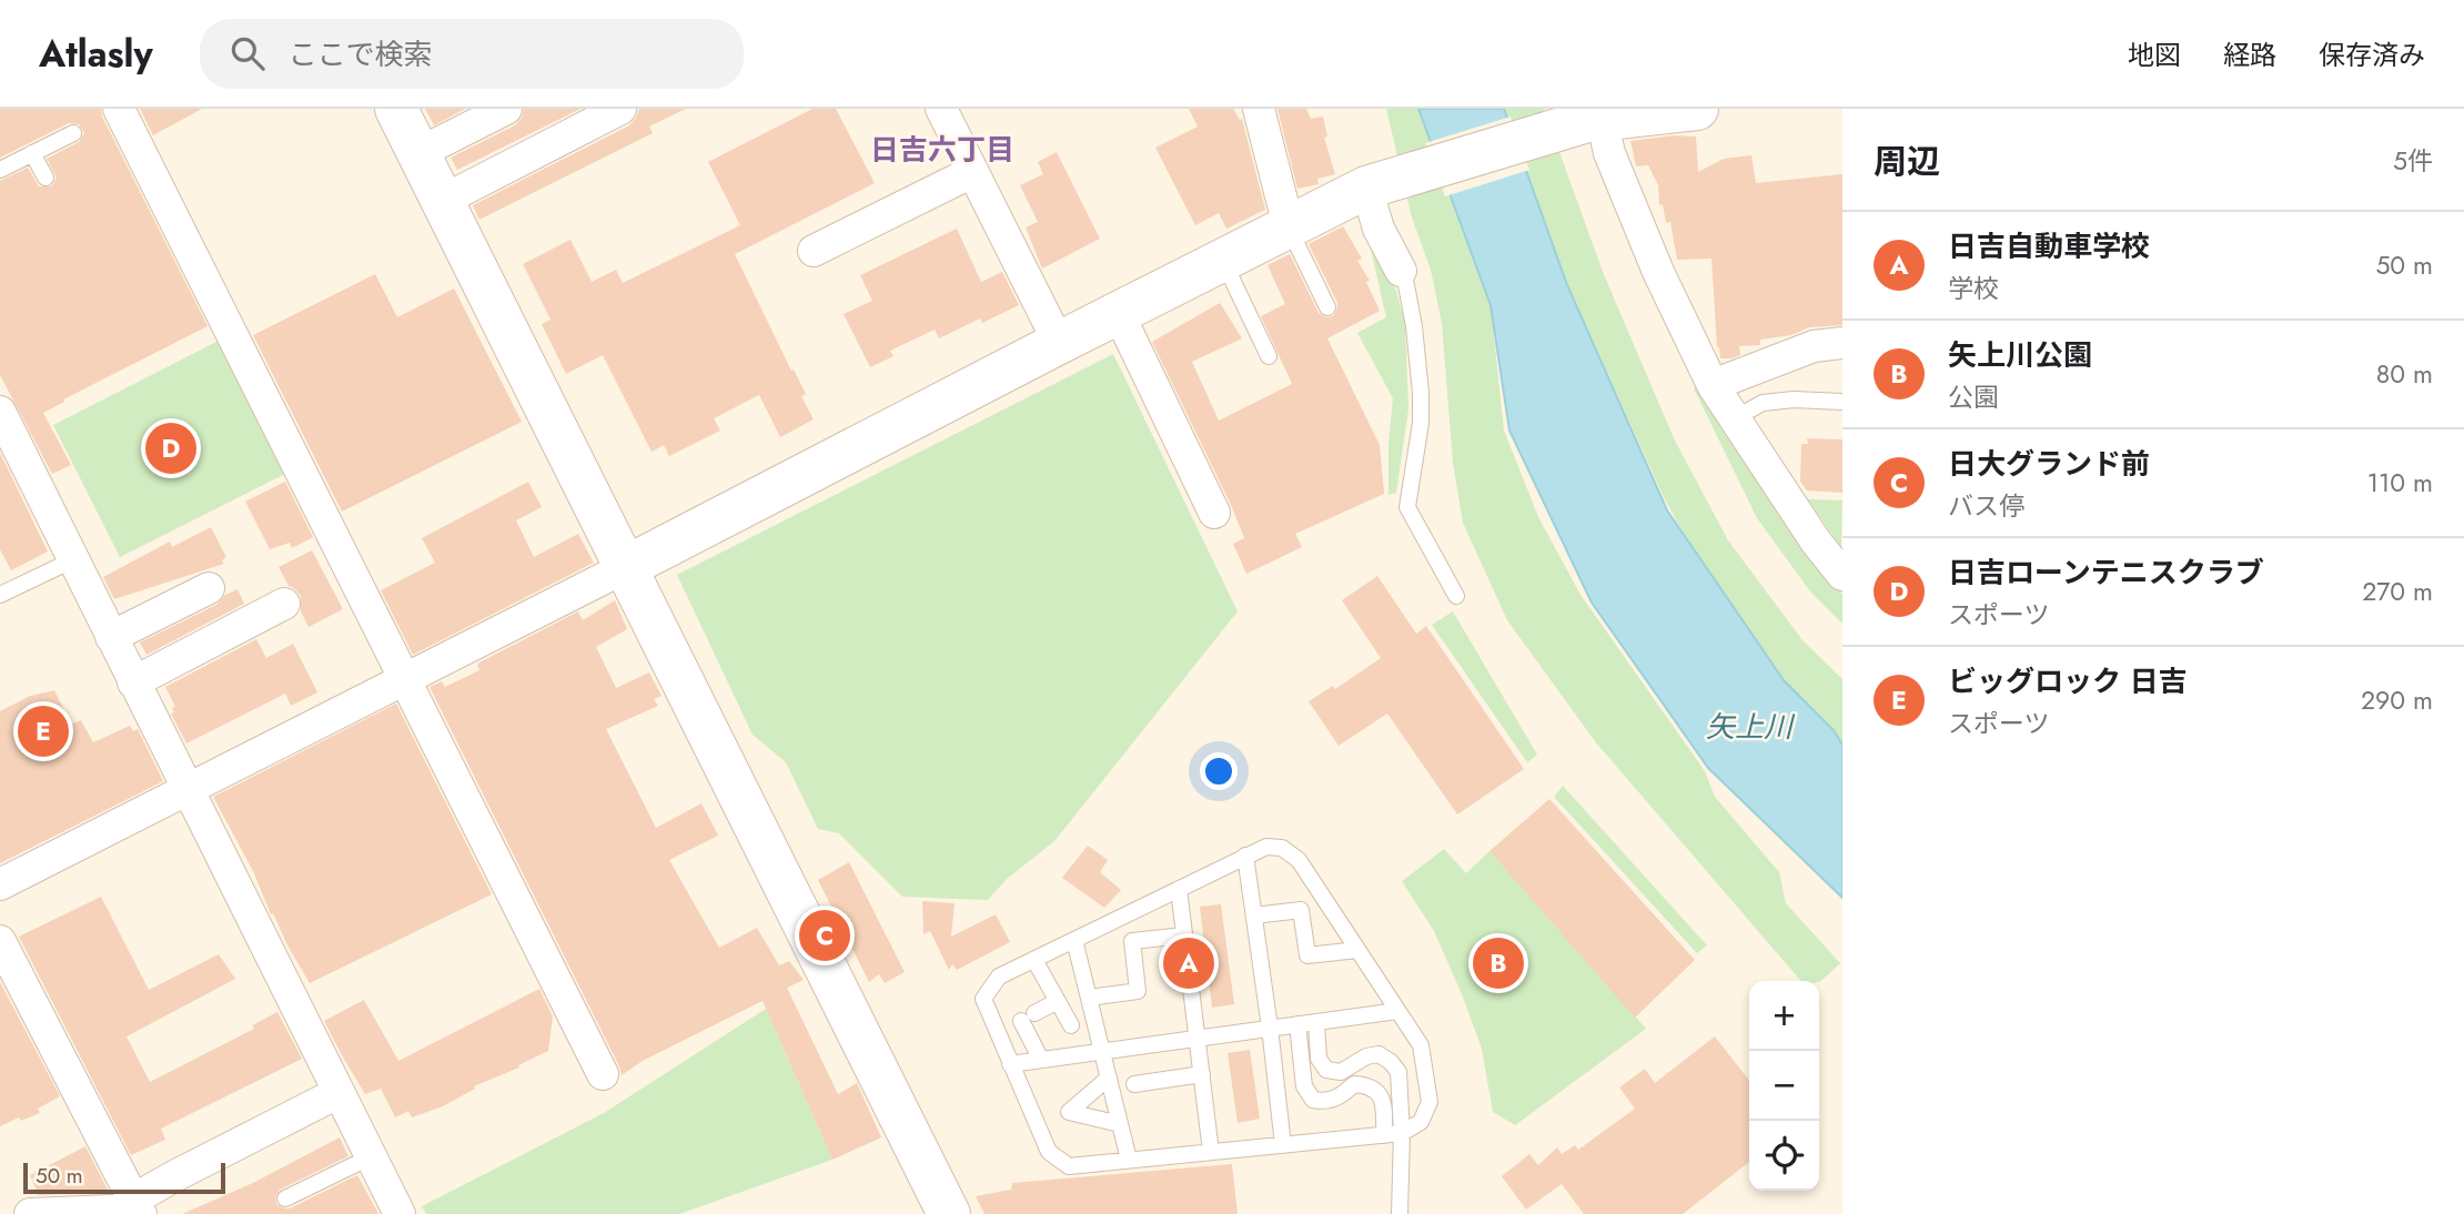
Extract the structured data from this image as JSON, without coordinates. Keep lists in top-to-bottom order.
{
  "districts": ["日吉六丁目"],
  "water": ["矢上川"],
  "scale_bar": "50 m",
  "page": {
    "header": "Atlasly",
    "search": "ここで検索",
    "nav": ["地図", "経路", "保存済み"],
    "heading": ["周辺", "5件"],
    "list": [
      {
        "mark": "A",
        "name": "日吉自動車学校",
        "note": "学校",
        "value": "50 m"
      },
      {
        "mark": "B",
        "name": "矢上川公園",
        "note": "公園",
        "value": "80 m"
      },
      {
        "mark": "C",
        "name": "日大グランド前",
        "note": "バス停",
        "value": "110 m"
      },
      {
        "mark": "D",
        "name": "日吉ローンテニスクラブ",
        "note": "スポーツ",
        "value": "270 m"
      },
      {
        "mark": "E",
        "name": "ビッグロック 日吉",
        "note": "スポーツ",
        "value": "290 m"
      }
    ],
    "pins": [
      "D",
      "E",
      "C",
      "A",
      "B"
    ],
    "map_buttons": ["+", "−"],
    "scale": "50 m"
  }
}
